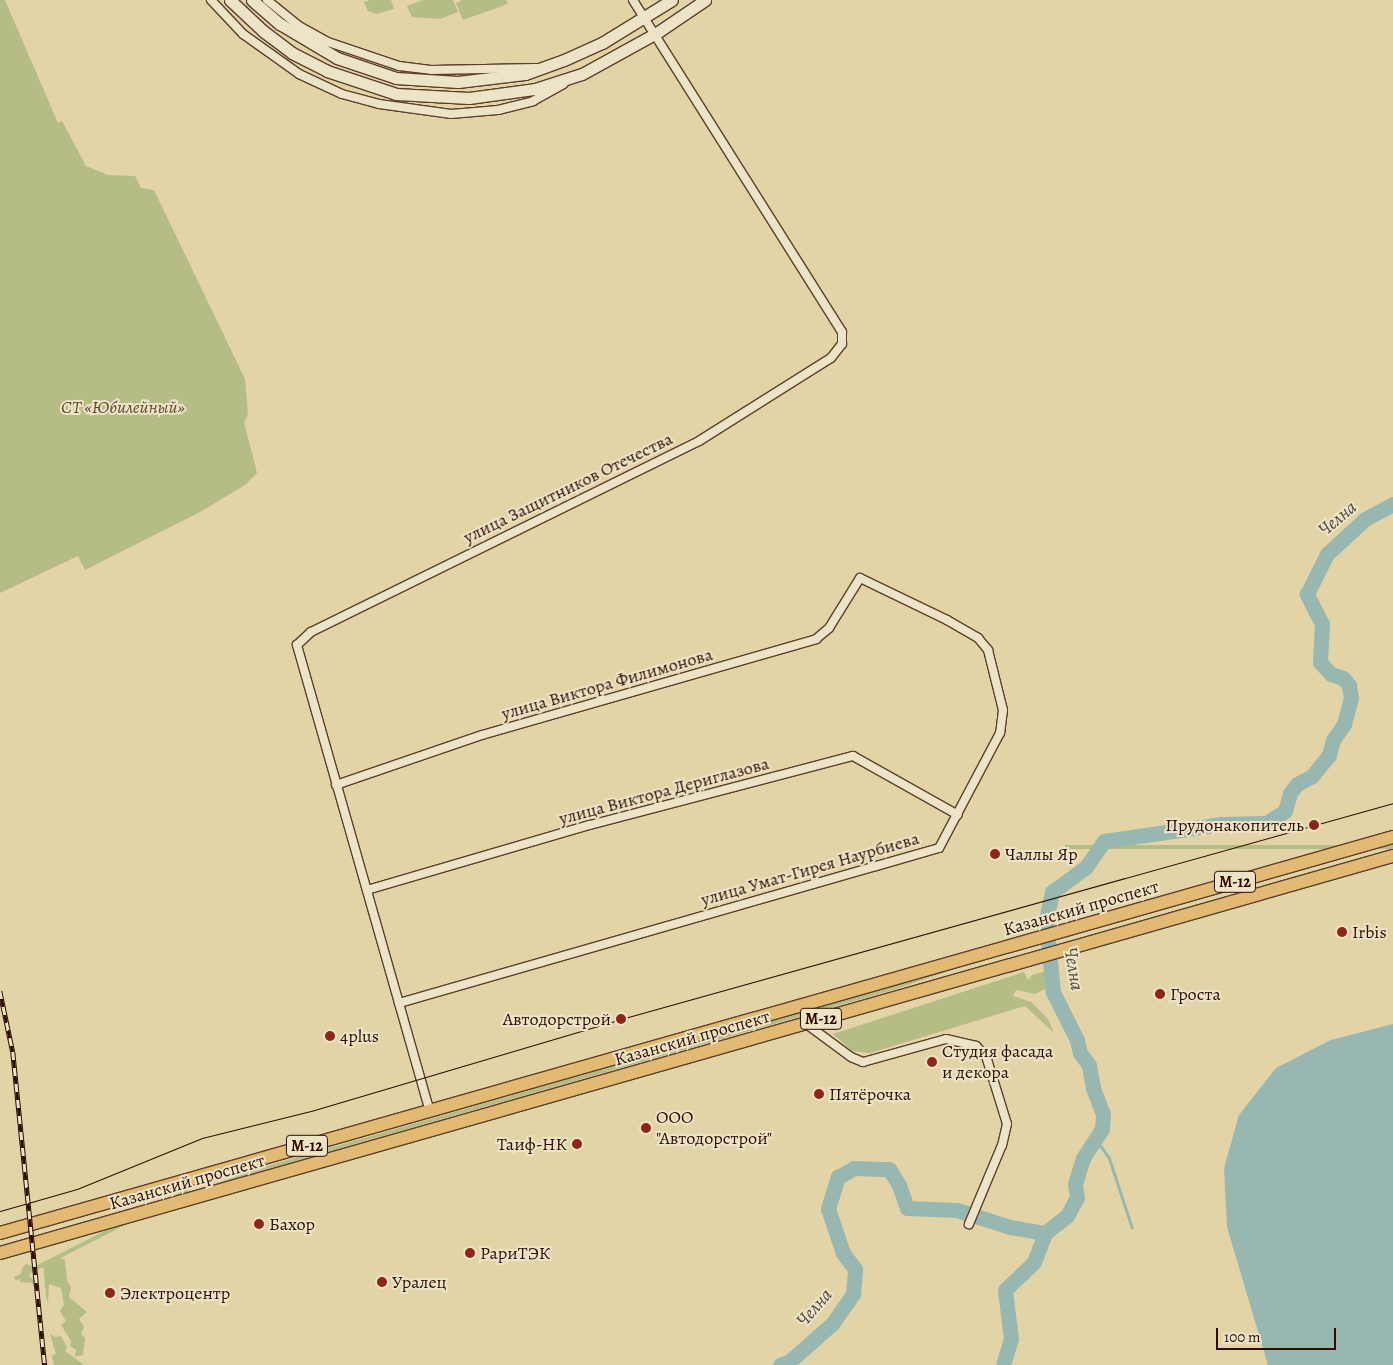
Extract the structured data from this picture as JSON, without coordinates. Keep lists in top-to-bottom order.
{
  "streets": {
    "main road": ["М-12", "Казанский проспект"],
    "street": [
      "улица Защитников Отечества",
      "улица Виктора Филимонова",
      "улица Виктора Дериглазова",
      "улица Умат-Гирея Наурбиева"
    ]
  },
  "crossings": [
    ["улица Защитников Отечества", "улица Виктора Филимонова"],
    ["улица Виктора Филимонова", "улица Умат-Гирея Наурбиева"],
    ["улица Виктора Дериглазова", "улица Умат-Гирея Наурбиева"]
  ],
  "water": ["Челна"],
  "parks": ["СТ «Юбилейный»"],
  "places": [
    "Прудонакопитель",
    "Чаллы Яр",
    "Irbis",
    "Гроста",
    "Автодорстрой",
    "4plus",
    "Студия фасада и декора",
    "Пятёрочка",
    "ООО \"Автодорстрой\"",
    "Таиф-НК",
    "Бахор",
    "РариТЭК",
    "Уралец",
    "Электроцентр"
  ],
  "scale_bar": "100 m"
}
